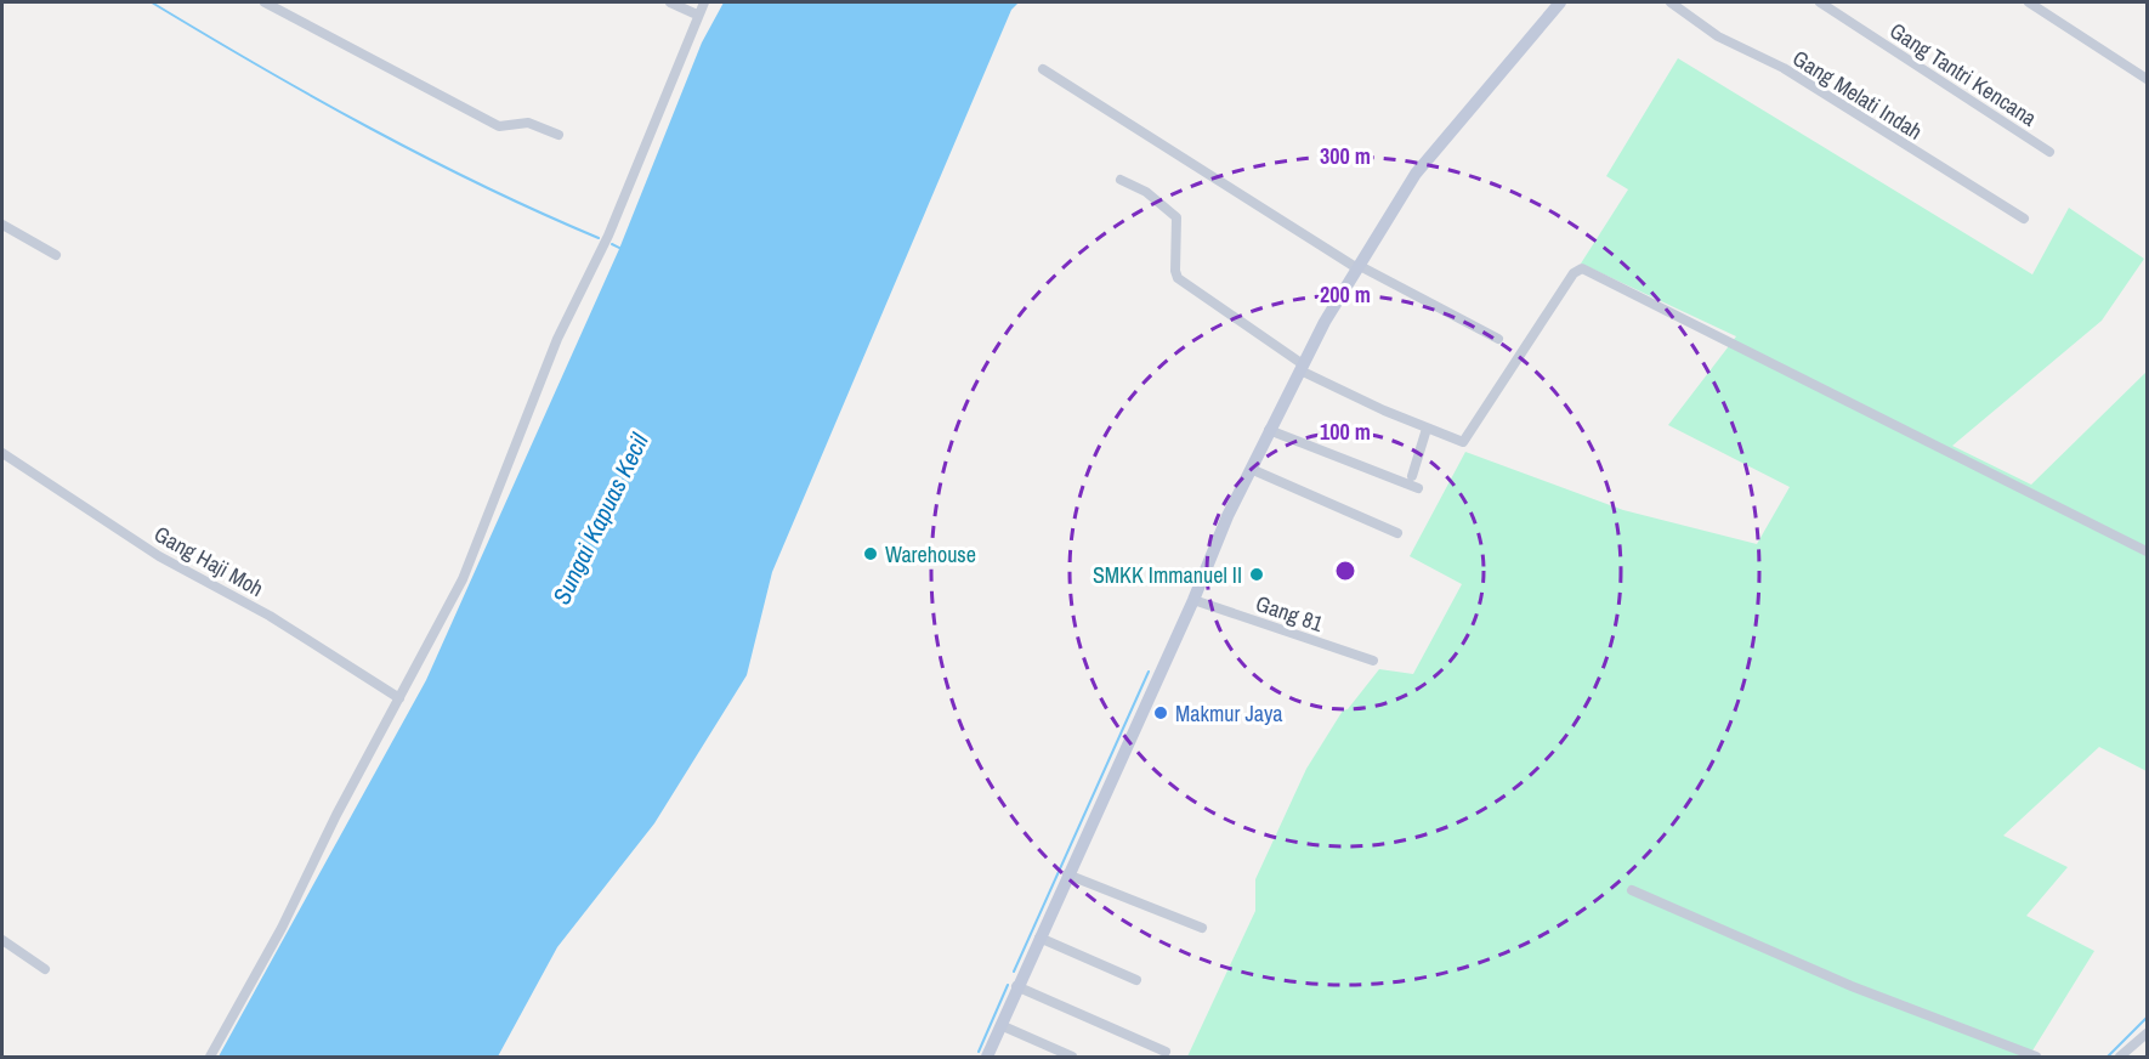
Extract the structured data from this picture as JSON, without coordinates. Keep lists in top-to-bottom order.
{
  "streets": {
    "street": [
      "Gang Tantri Kencana",
      "Gang Melati Indah",
      "Gang Haji Moh",
      "Gang 81"
    ]
  },
  "water": ["Sungai Kapuas Kecil"],
  "places": ["Warehouse", "SMKK Immanuel II", "Makmur Jaya"],
  "rings": ["300 m", "200 m", "100 m"]
}
